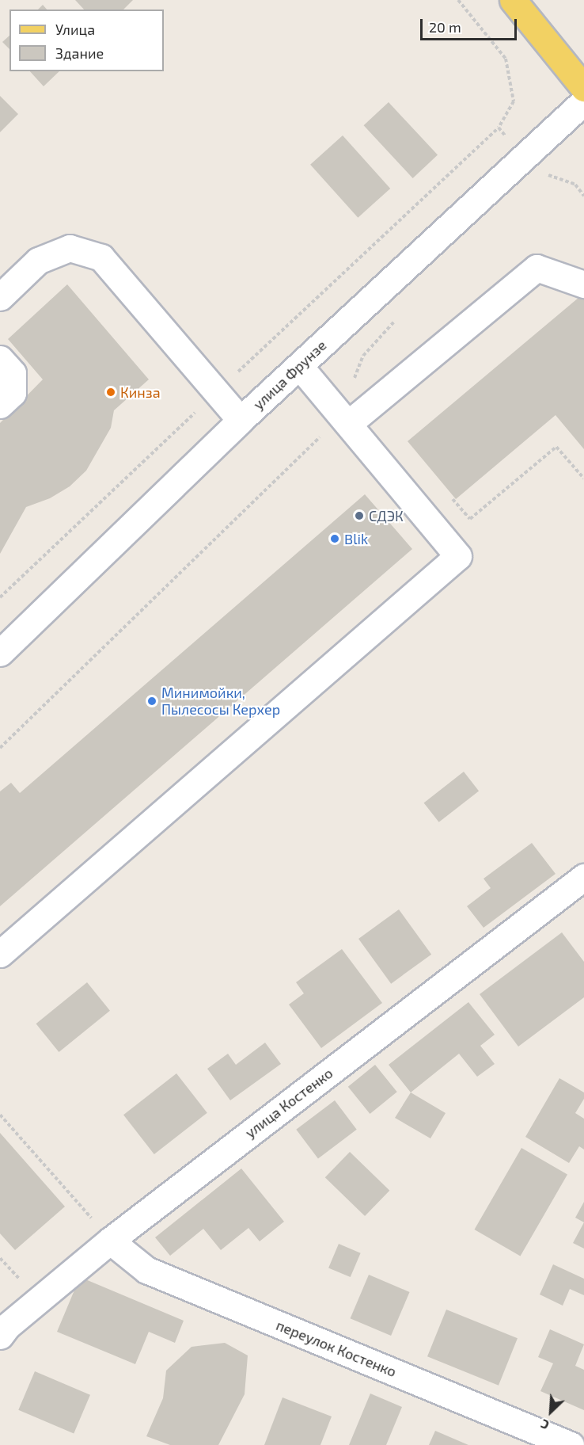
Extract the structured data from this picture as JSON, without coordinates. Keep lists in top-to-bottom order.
{
  "streets": {
    "street": ["улица Фрунзе", "улица Костенко", "переулок Костенко"]
  },
  "crossings": [
    ["улица Костенко", "переулок Костенко"]
  ],
  "places": [
    "Кинза",
    "СДЭК",
    "Blik",
    "Минимойки, Пылесосы Керхер"
  ],
  "legend": ["Улица", "Здание"],
  "scale_bar": "20 m",
  "north": "bottom left"
}
